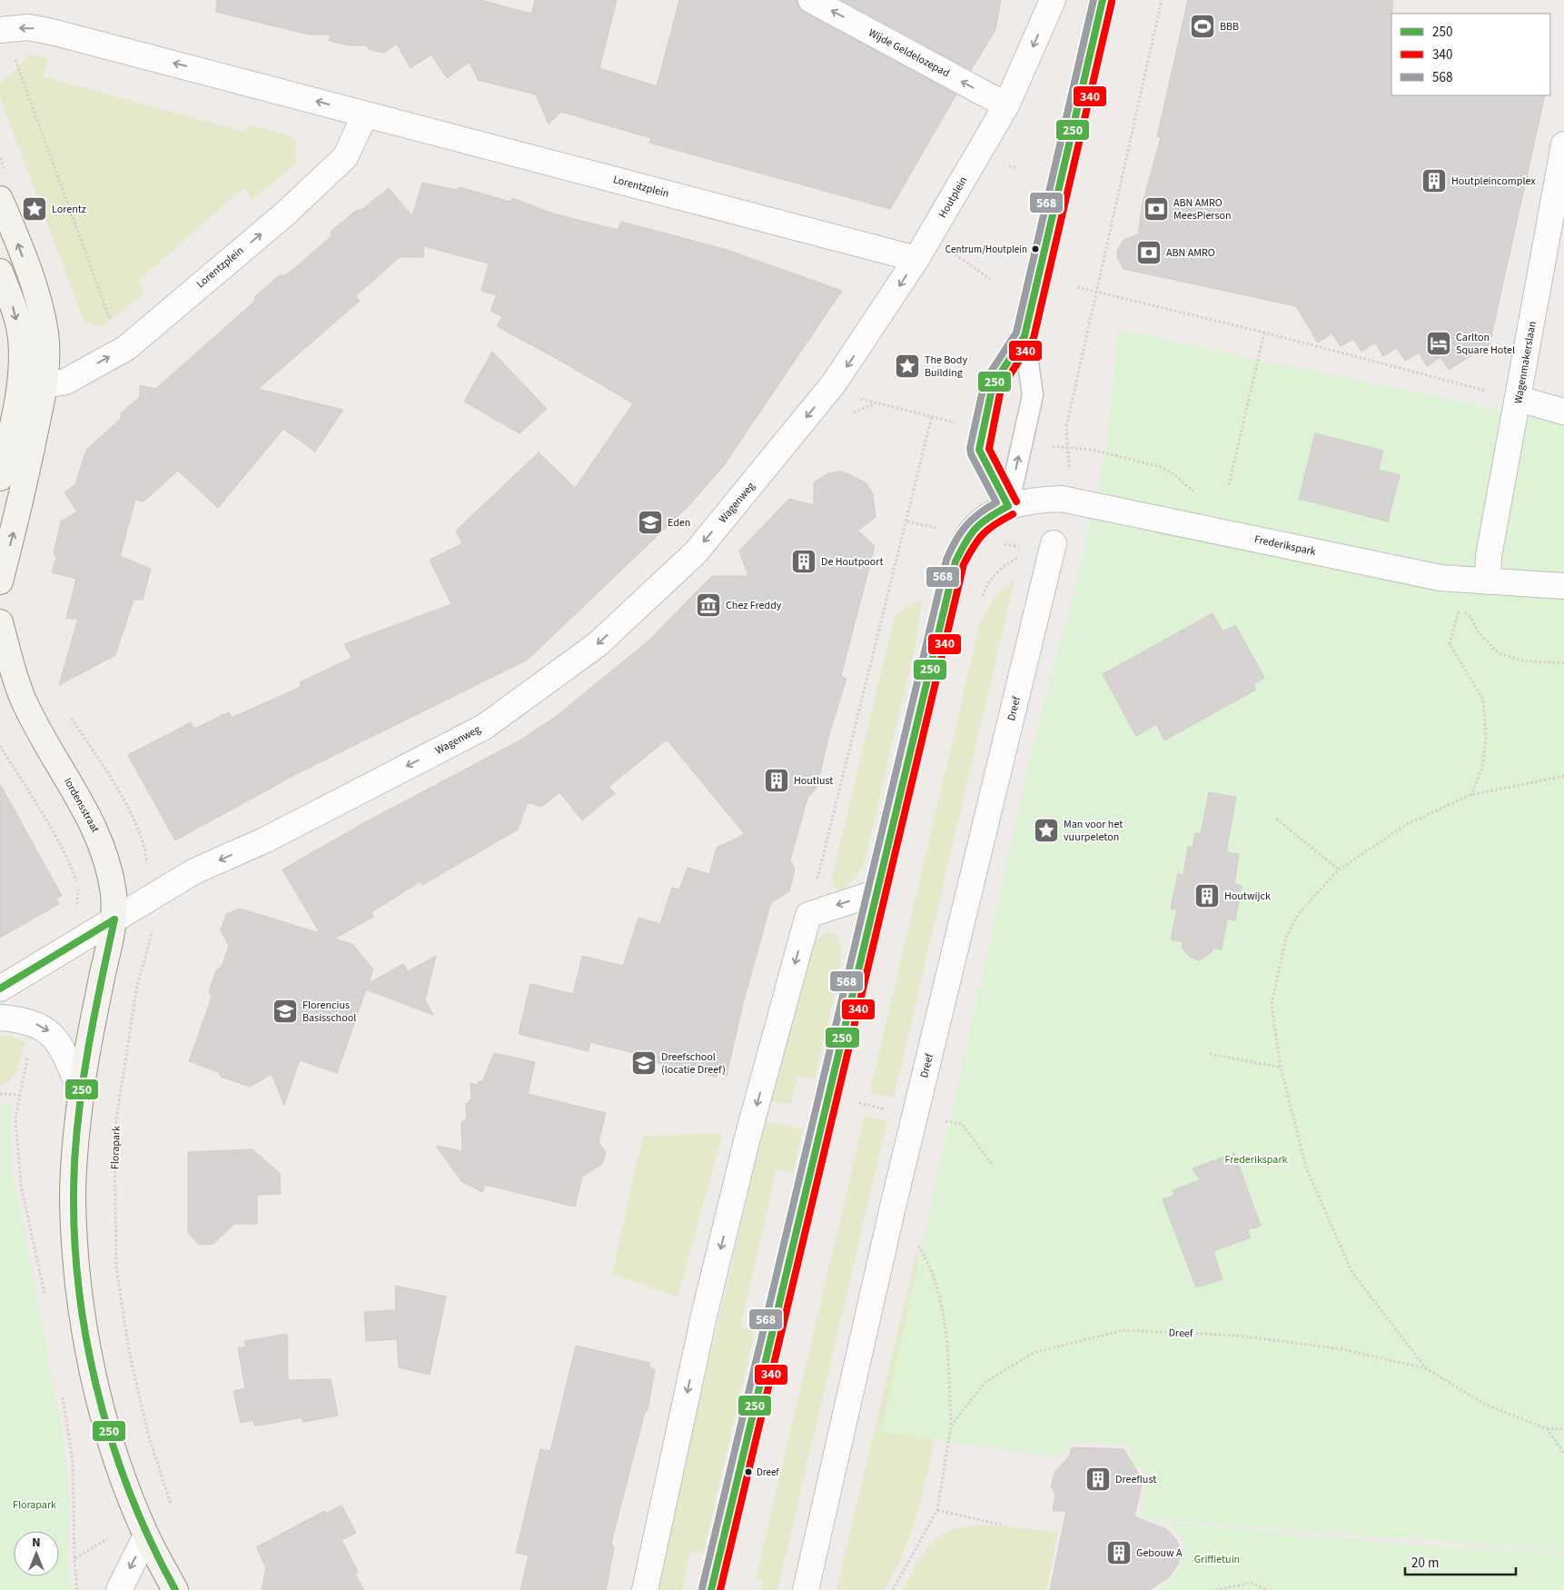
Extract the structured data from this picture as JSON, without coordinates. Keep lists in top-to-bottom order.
{
  "streets": {
    "main road": ["Iordensstraat"],
    "street": [
      "Wijde Geldelozepad",
      "Lorentzplein",
      "Houtplein",
      "Wagenmakerslaan",
      "Wagenweg",
      "Frederikspark",
      "Dreef"
    ],
    "path": ["Florapark"]
  },
  "crossings": [
    ["Wijde Geldelozepad", "Houtplein"],
    ["Lorentzplein", "Houtplein"],
    ["Houtplein", "Wagenweg"],
    ["Wagenmakerslaan", "Frederikspark"],
    ["Wagenweg", "Iordensstraat"],
    ["Wagenweg", "Florapark"]
  ],
  "one_way": ["Wijde Geldelozepad", "Houtplein", "Wagenweg"],
  "parks": ["Frederikspark", "Florapark", "Griffietuin"],
  "places": {
    "sports": ["BBB"],
    "building": [
      "Houtpleincomplex",
      "De Houtpoort",
      "Houtlust",
      "Houtwijck",
      "Dreeflust",
      "Gebouw A"
    ],
    "place": ["Lorentz", "The Body Building", "Man voor het vuurpeleton"],
    "bank": ["ABN AMRO MeesPierson", "ABN AMRO"],
    "other": ["Centrum/Houtplein", "Dreef"],
    "hotel": ["Carlton Square Hotel"],
    "school or university": ["Eden", "Florencius Basisschool", "Dreefschool (locatie Dreef)"],
    "museum": ["Chez Freddy"]
  },
  "lines": ["transit line 250", "transit line 568", "transit line 340"],
  "legend": ["250", "340", "568"],
  "scale_bar": "20 m",
  "north": "top"
}
